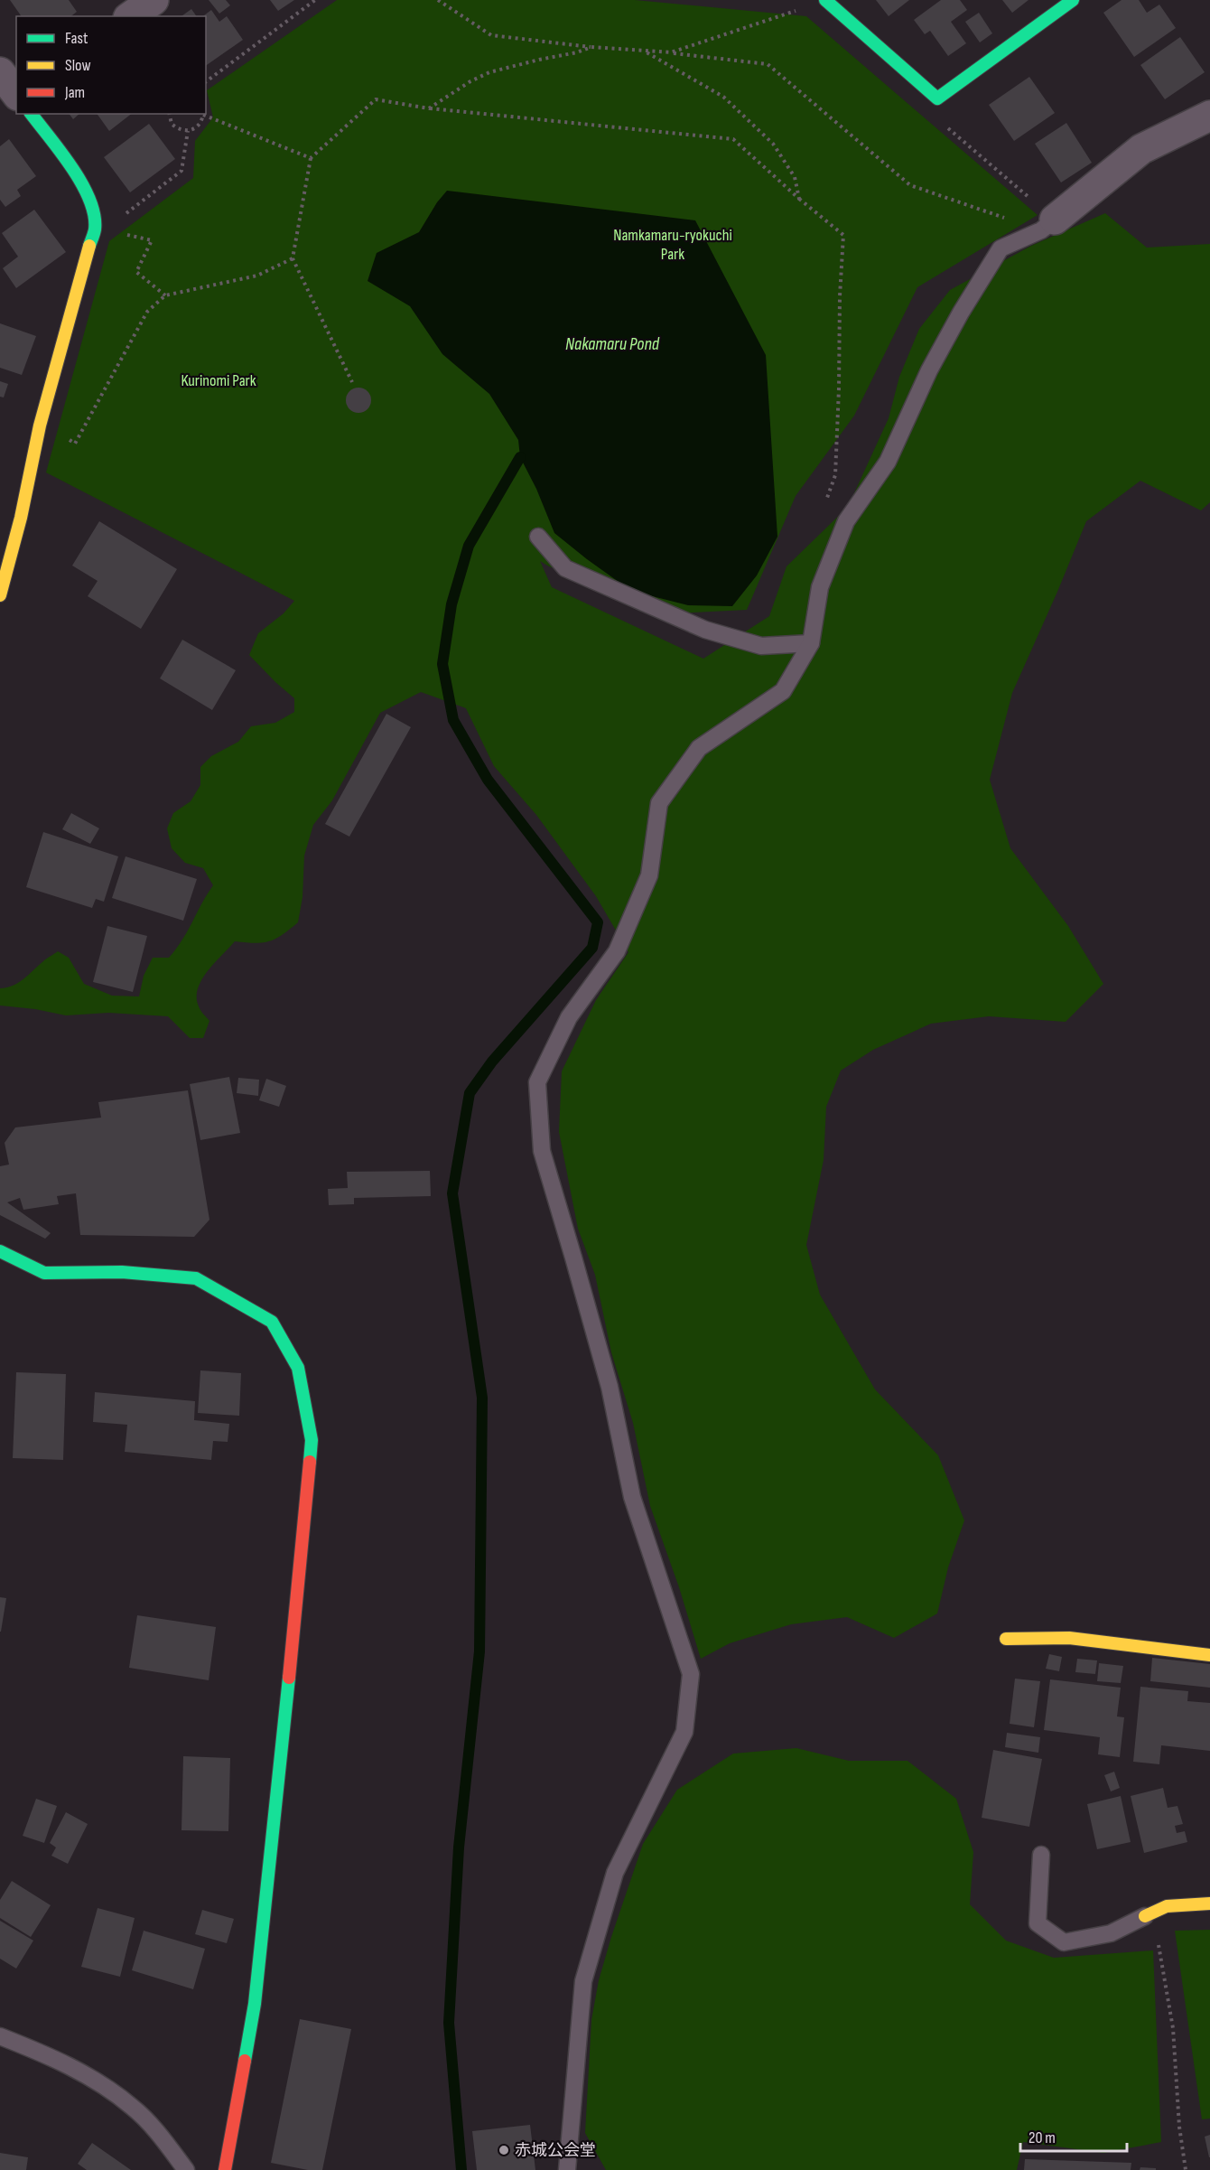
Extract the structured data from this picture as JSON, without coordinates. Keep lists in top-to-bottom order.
{
  "water": ["Nakamaru Pond"],
  "parks": ["Namkamaru-ryokuchi Park", "Kurinomi Park"],
  "places": ["赤城公会堂"],
  "legend": ["Fast", "Slow", "Jam"],
  "scale_bar": "20 m"
}
